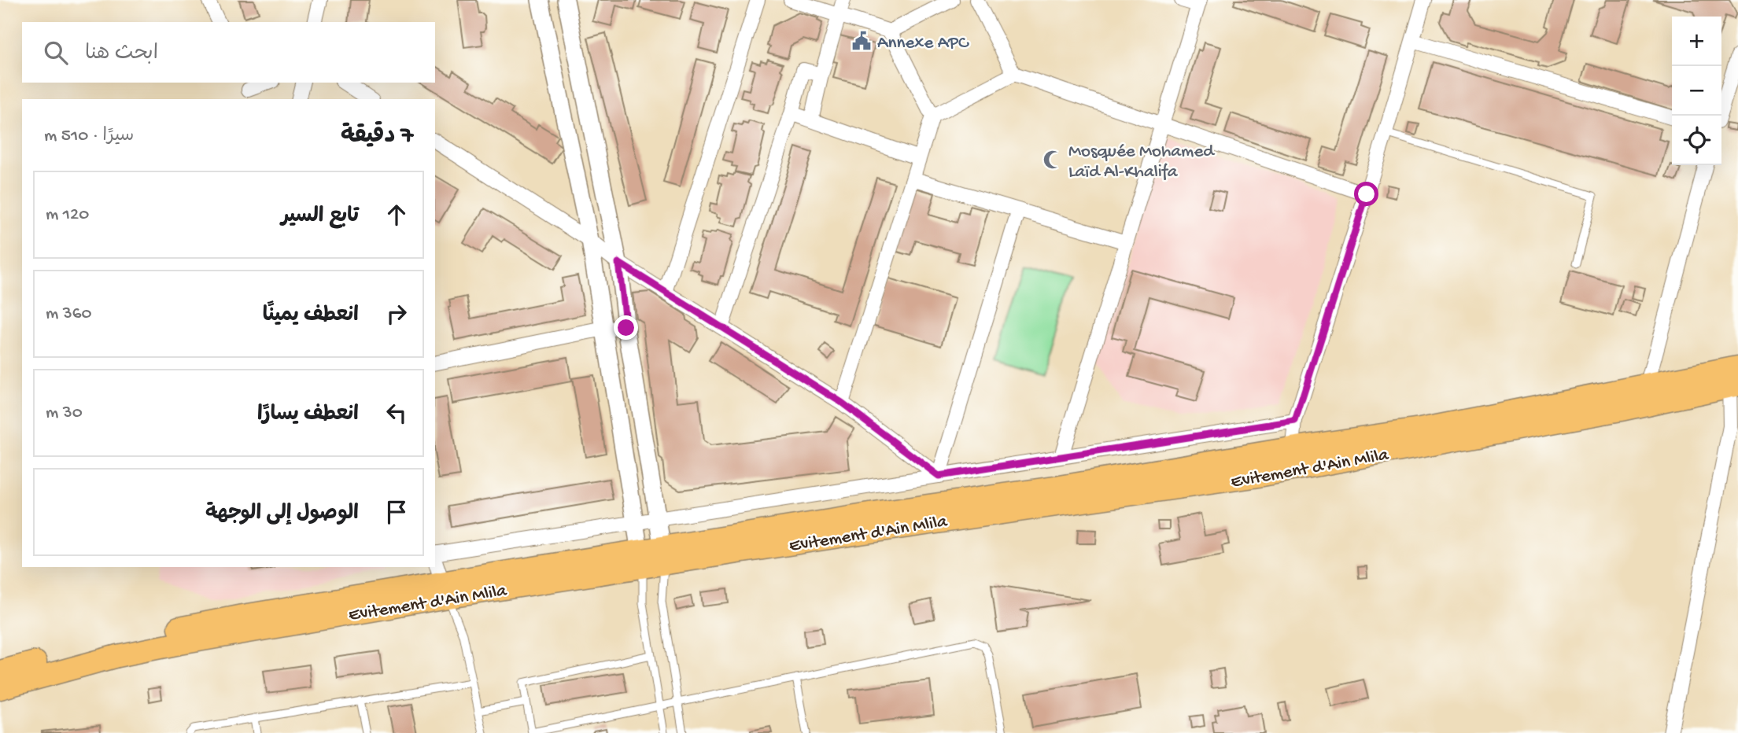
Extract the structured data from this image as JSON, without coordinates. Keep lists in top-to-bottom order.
{
  "streets": {
    "highway": ["Evitement d'Ain Mlila"]
  },
  "places": {
    "public building": ["Annexe APC"],
    "mosque": ["Mosquée Mohamed Laïd Al-Khalifa"]
  },
  "page": {
    "map_buttons": ["+", "−"],
    "search": "ابحث هنا",
    "heading": ["7 دقيقة", "سيرًا · 510 m"],
    "list": [
      ["تابع السير", "120 m"],
      ["انعطف يمينًا", "360 m"],
      ["انعطف يسارًا", "30 m"],
      "الوصول إلى الوجهة"
    ]
  }
}
